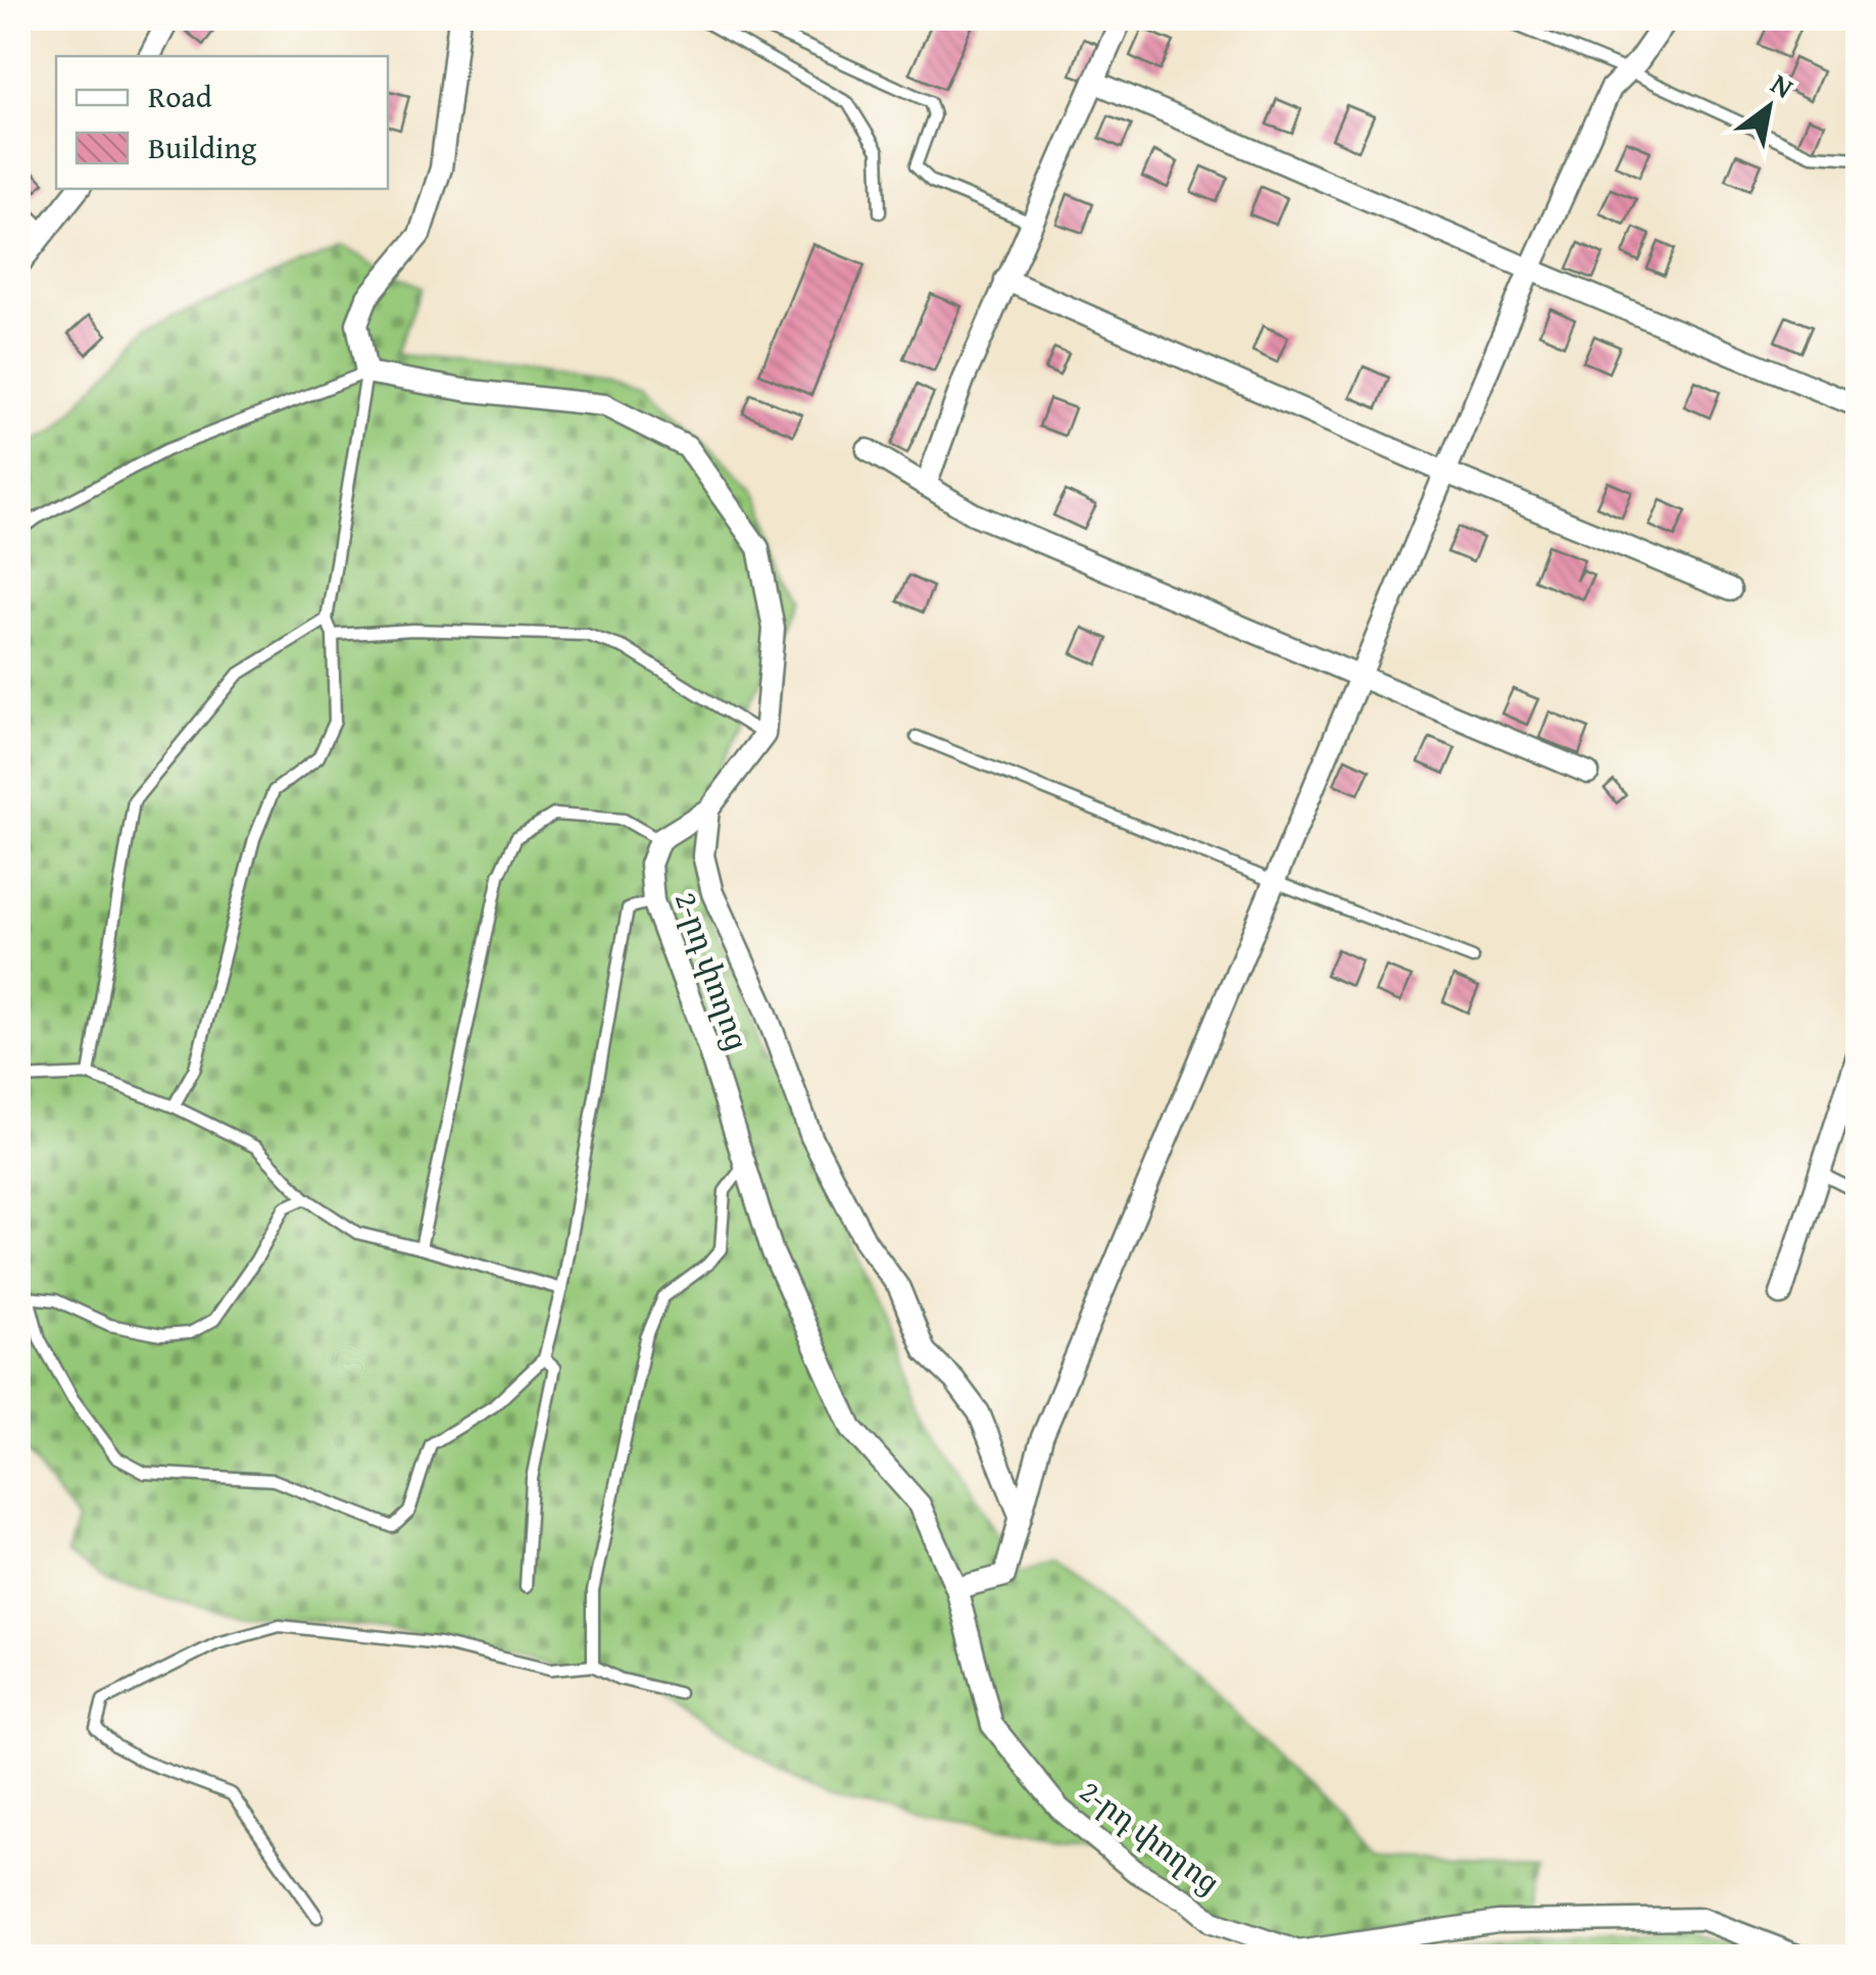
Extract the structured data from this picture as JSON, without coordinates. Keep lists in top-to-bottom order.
{
  "streets": {
    "street": ["2-րդ փողոց"]
  },
  "legend": ["Road", "Building"],
  "north": "top right"
}
